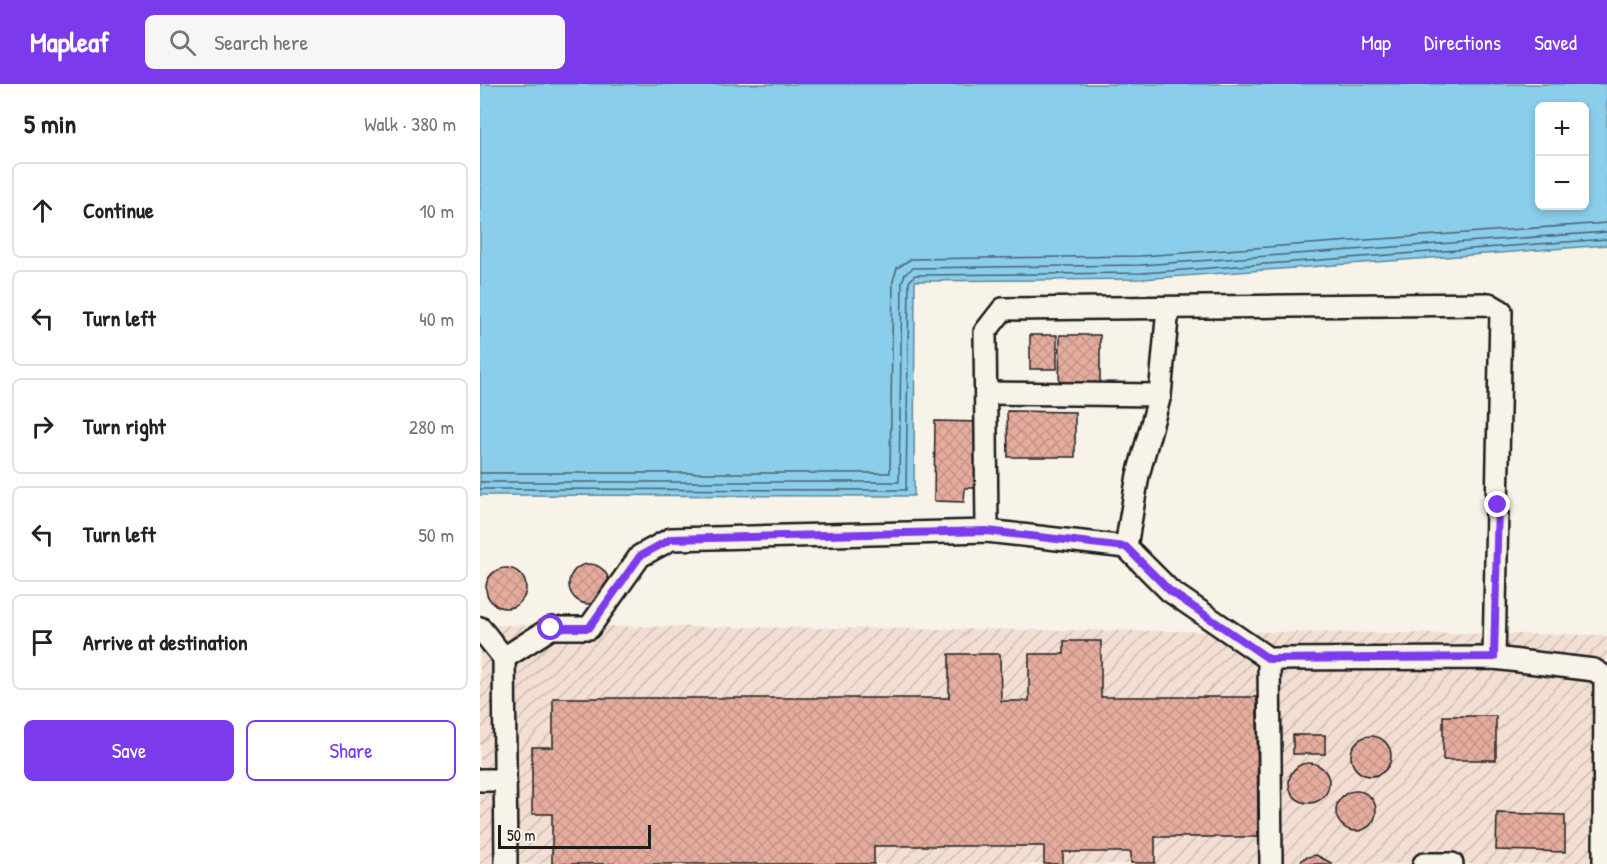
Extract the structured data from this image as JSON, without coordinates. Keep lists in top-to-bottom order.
{
  "scale_bar": "50 m",
  "page": {
    "header": "Mapleaf",
    "search": "Search here",
    "nav": ["Map", "Directions", "Saved"],
    "heading": ["5 min", "Walk · 380 m"],
    "map_buttons": ["+", "−"],
    "list": [
      ["Continue", "10 m"],
      ["Turn left", "40 m"],
      ["Turn right", "280 m"],
      ["Turn left", "50 m"],
      "Arrive at destination"
    ],
    "buttons": ["Save", "Share"],
    "scale": "50 m"
  }
}
